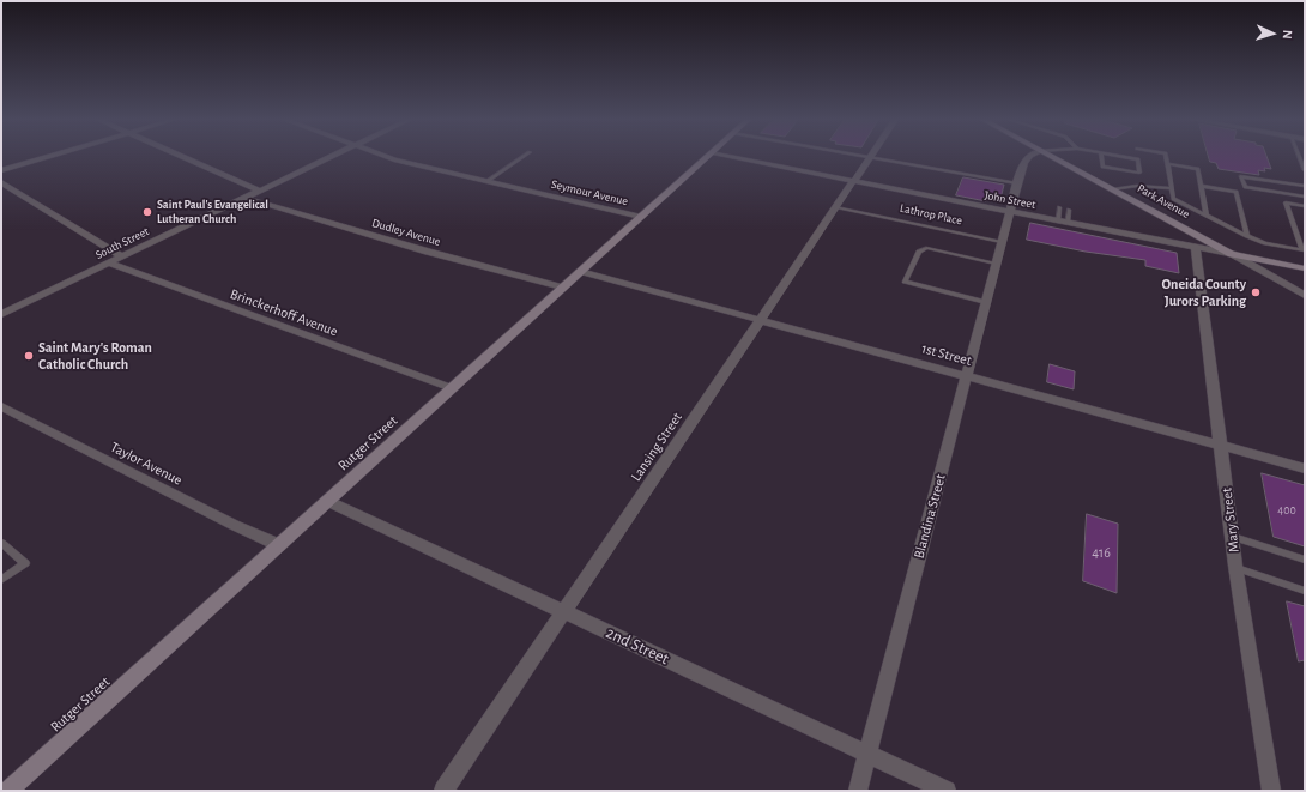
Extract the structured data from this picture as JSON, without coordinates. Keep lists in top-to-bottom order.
{
  "streets": {
    "street": [
      "Seymour Avenue",
      "John Street",
      "Park Avenue",
      "Dudley Avenue",
      "South Street",
      "Brinckerhoff Avenue",
      "1st Street",
      "Rutger Street",
      "Lansing Street",
      "Taylor Avenue",
      "Blandina Street",
      "Mary Street",
      "2nd Street"
    ],
    "lane": ["Lathrop Place"]
  },
  "crossings": [
    ["Seymour Avenue", "Rutger Street"],
    ["John Street", "Park Avenue"],
    ["John Street", "Lansing Street"],
    ["John Street", "Mary Street"],
    ["Lathrop Place", "Lansing Street"],
    ["Lathrop Place", "Blandina Street"],
    ["Dudley Avenue", "South Street"],
    ["Dudley Avenue", "Rutger Street"],
    ["South Street", "Brinckerhoff Avenue"],
    ["Brinckerhoff Avenue", "Rutger Street"],
    ["1st Street", "Rutger Street"],
    ["1st Street", "Lansing Street"],
    ["1st Street", "Blandina Street"],
    ["1st Street", "Mary Street"],
    ["Rutger Street", "Taylor Avenue"],
    ["Rutger Street", "2nd Street"],
    ["Lansing Street", "2nd Street"],
    ["Blandina Street", "2nd Street"]
  ],
  "places": ["Saint Paul's Evangelical Lutheran Church", "Oneida County Jurors Parking", "Saint Mary's Roman Catholic Church"],
  "house_numbers": ["400", "416"],
  "north": "right"
}
